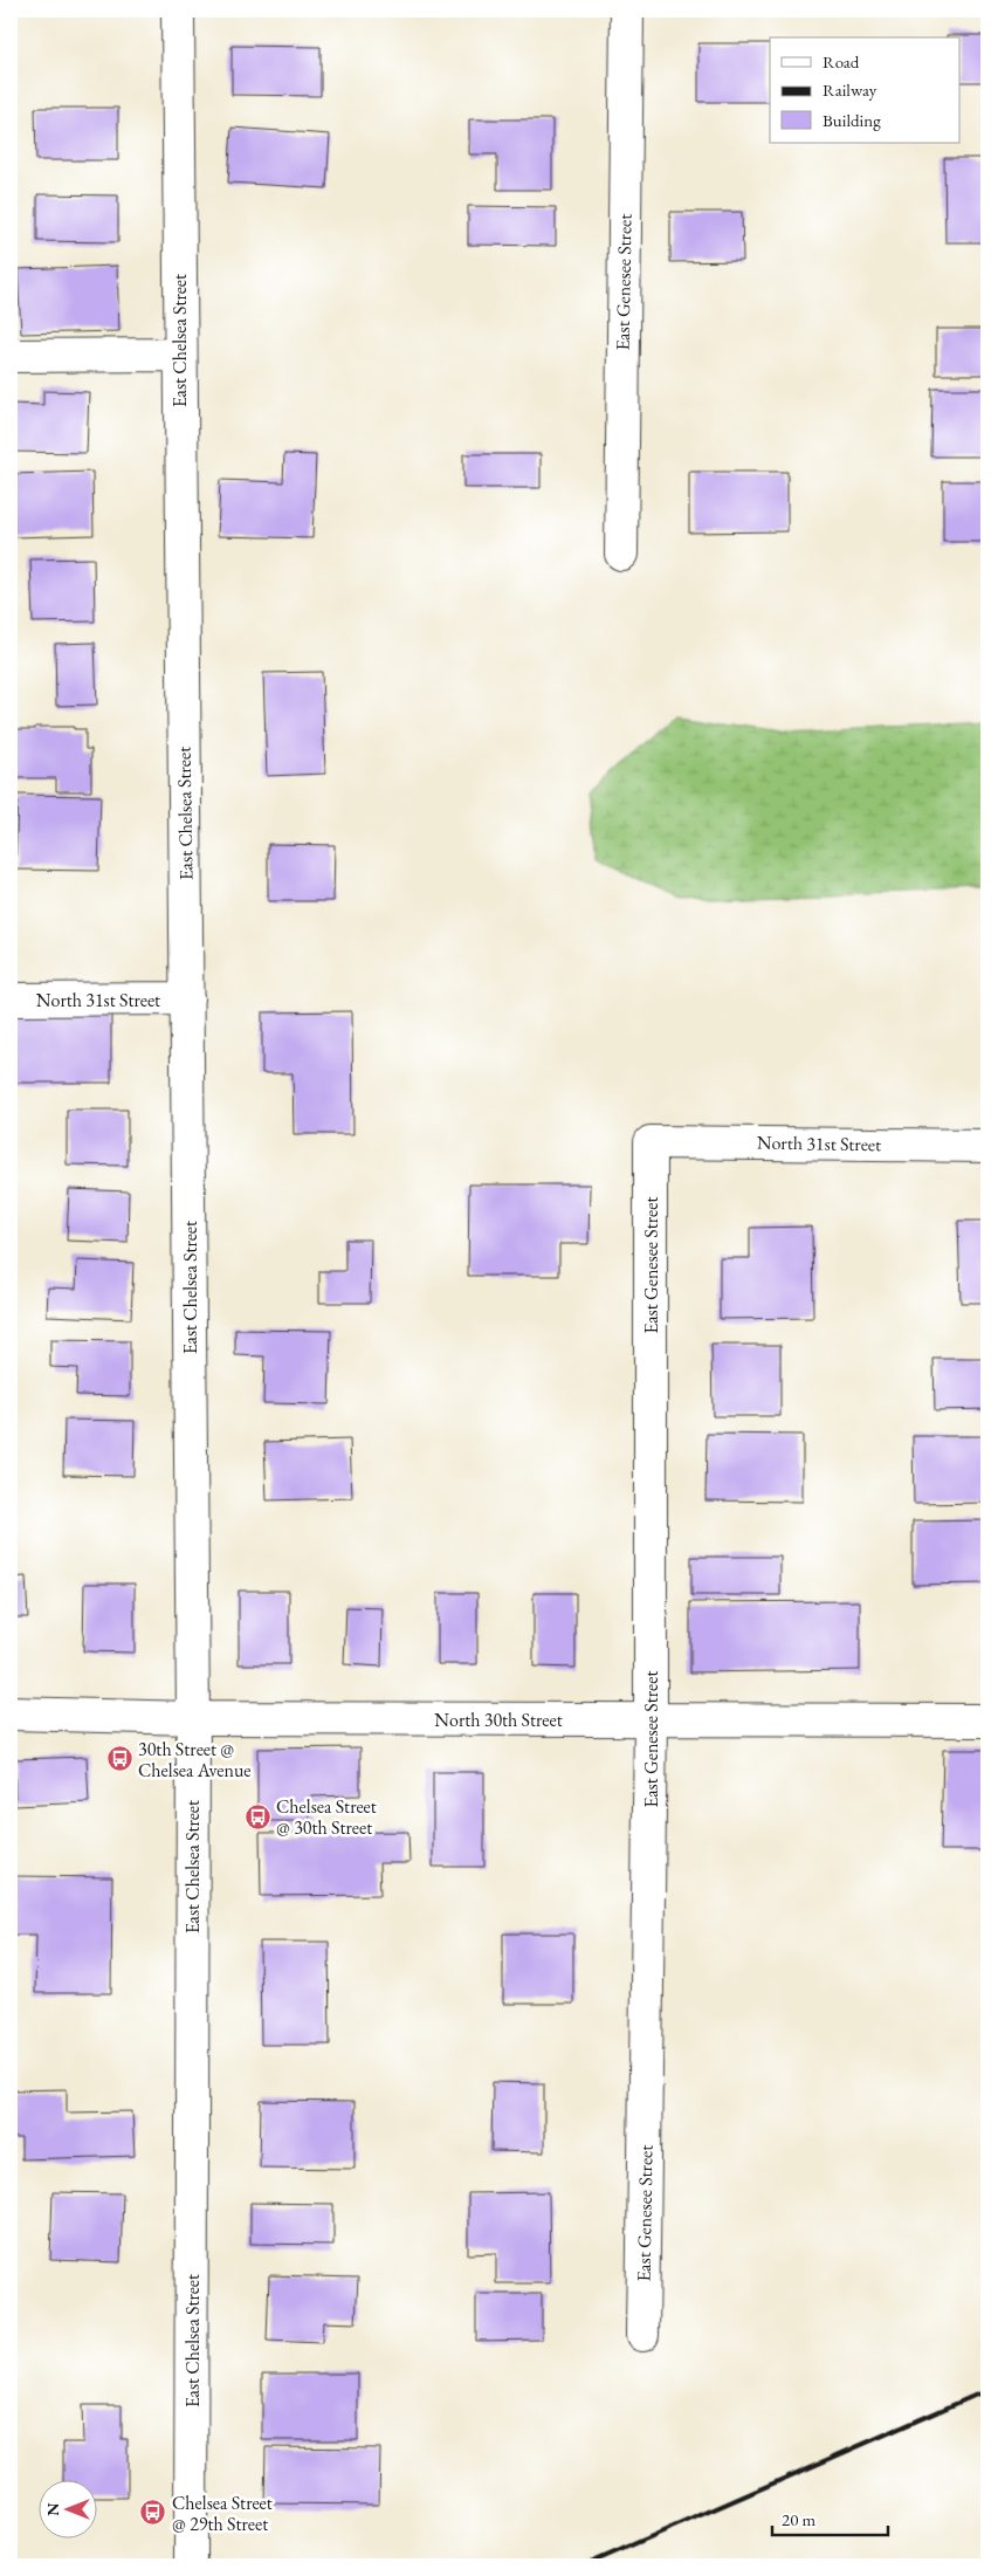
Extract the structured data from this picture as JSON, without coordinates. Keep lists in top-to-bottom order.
{
  "streets": {
    "street": [
      "East Genesee Street",
      "East Chelsea Street",
      "North 31st Street",
      "North 30th Street"
    ]
  },
  "crossings": [
    ["East Genesee Street", "North 31st Street"],
    ["East Genesee Street", "North 30th Street"],
    ["East Chelsea Street", "North 31st Street"],
    ["East Chelsea Street", "North 30th Street"]
  ],
  "places": {
    "bus stop": ["30th Street @ Chelsea Avenue", "Chelsea Street @ 30th Street", "Chelsea Street @ 29th Street"]
  },
  "legend": ["Road", "Railway", "Building"],
  "scale_bar": "20 m",
  "north": "left"
}
